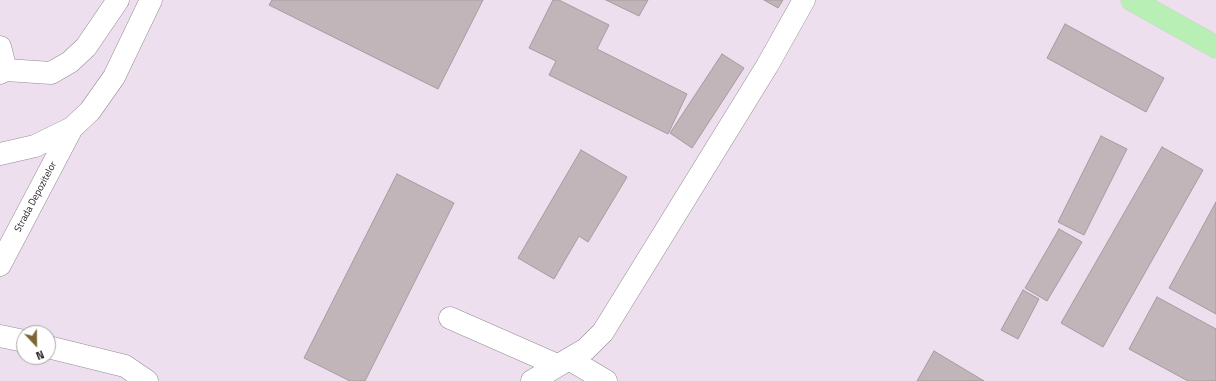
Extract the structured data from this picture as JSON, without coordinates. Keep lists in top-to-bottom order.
{
  "streets": {
    "street": ["Strada Depozitelor"]
  },
  "north": "bottom"
}
